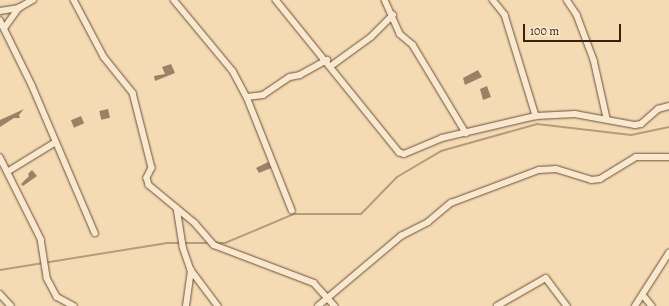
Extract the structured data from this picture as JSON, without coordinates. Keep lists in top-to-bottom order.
{
  "scale_bar": "100 m"
}
